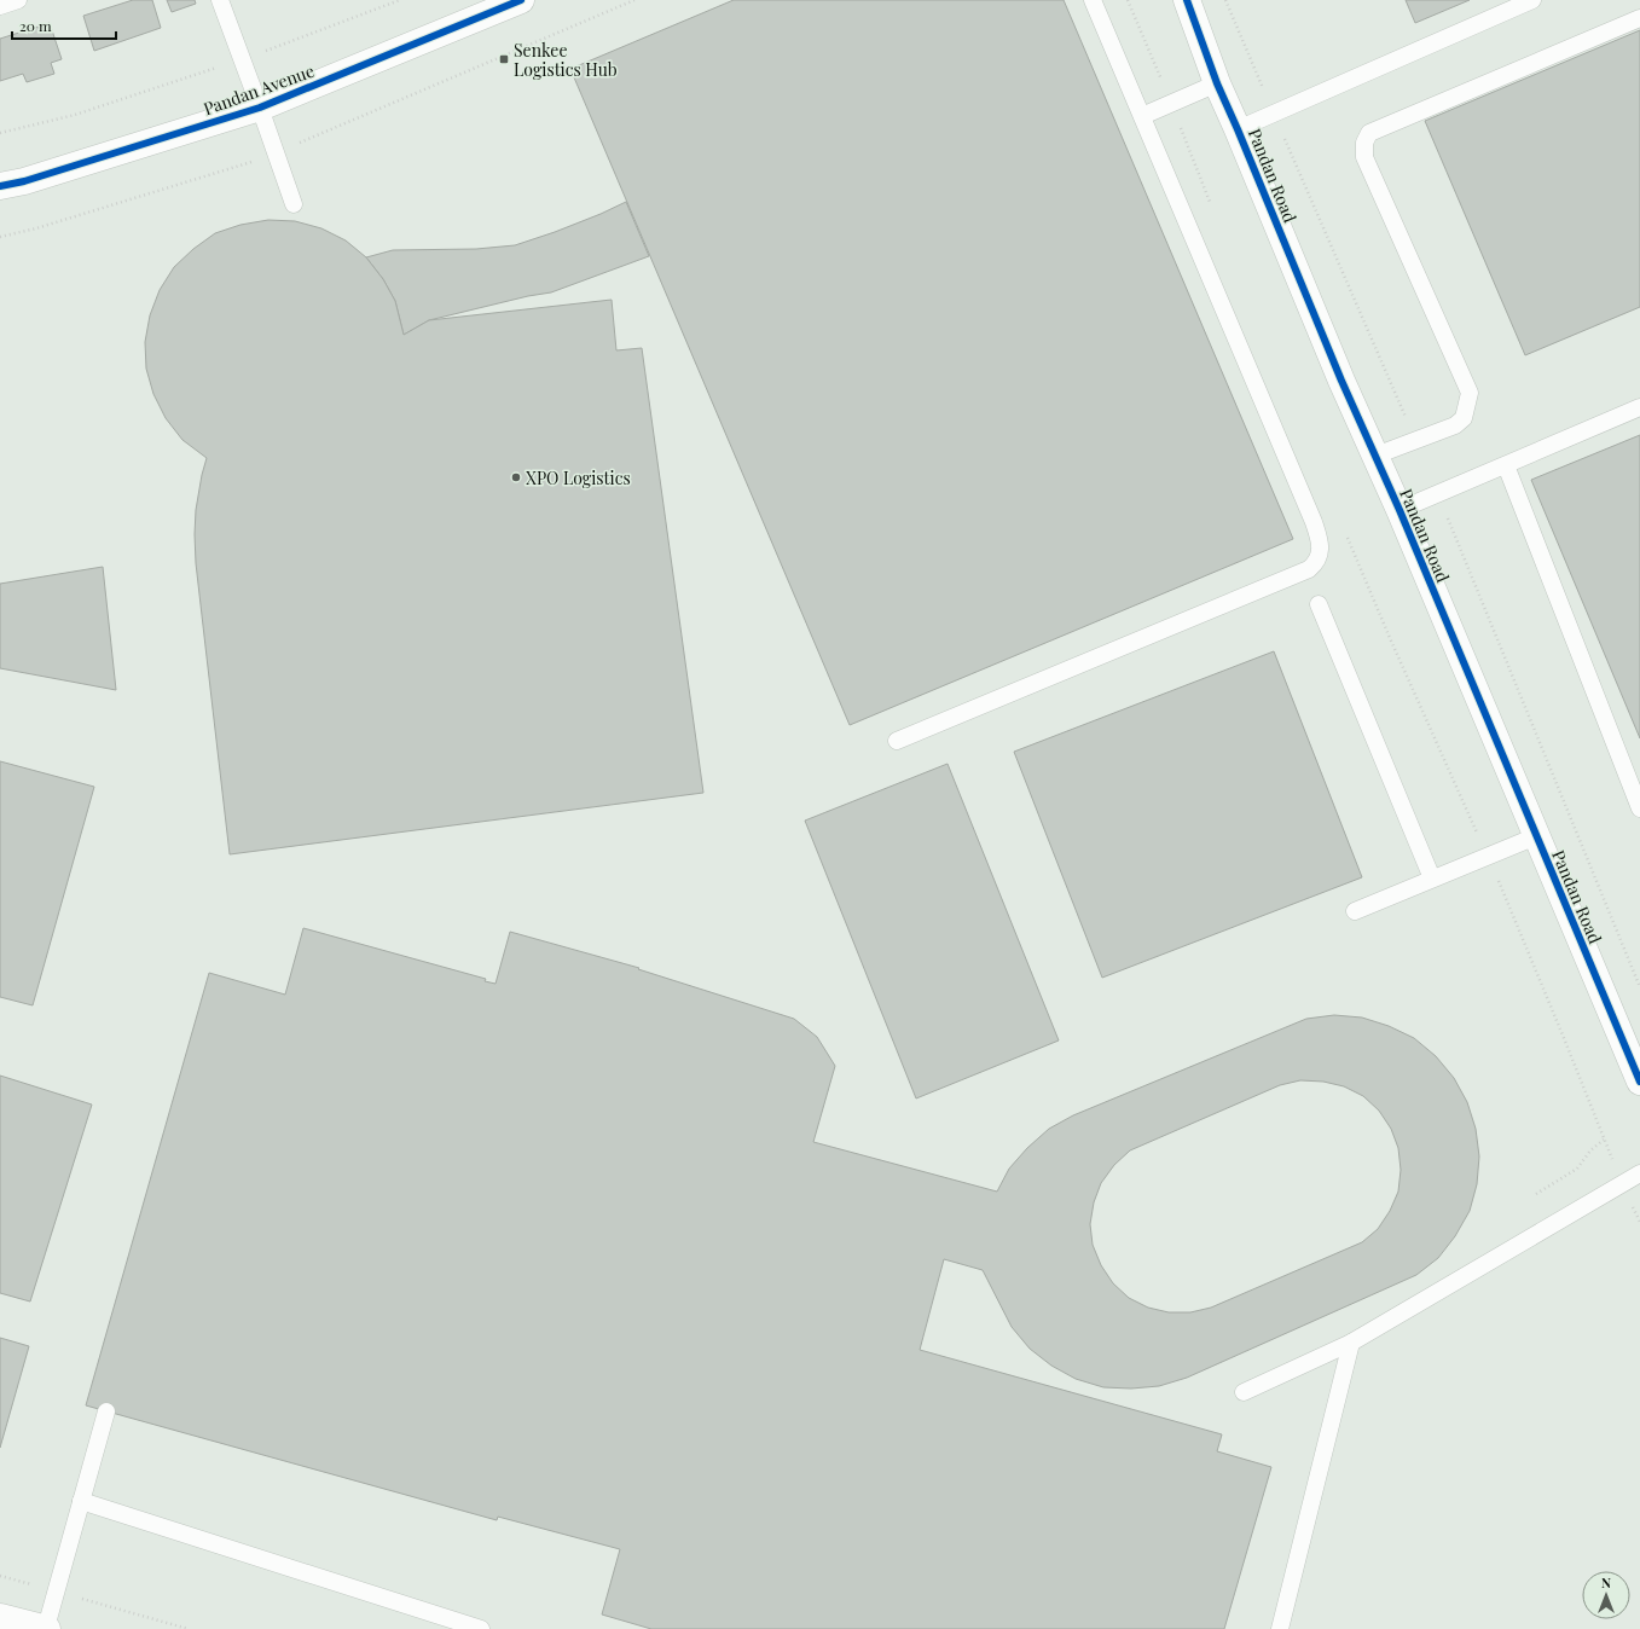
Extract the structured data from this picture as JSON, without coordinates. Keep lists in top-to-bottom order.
{
  "streets": {
    "street": ["Pandan Avenue", "Pandan Road"]
  },
  "places": {
    "transit": ["Senkee Logistics Hub"],
    "other": ["XPO Logistics"]
  },
  "scale_bar": "20 m",
  "north": "top"
}
